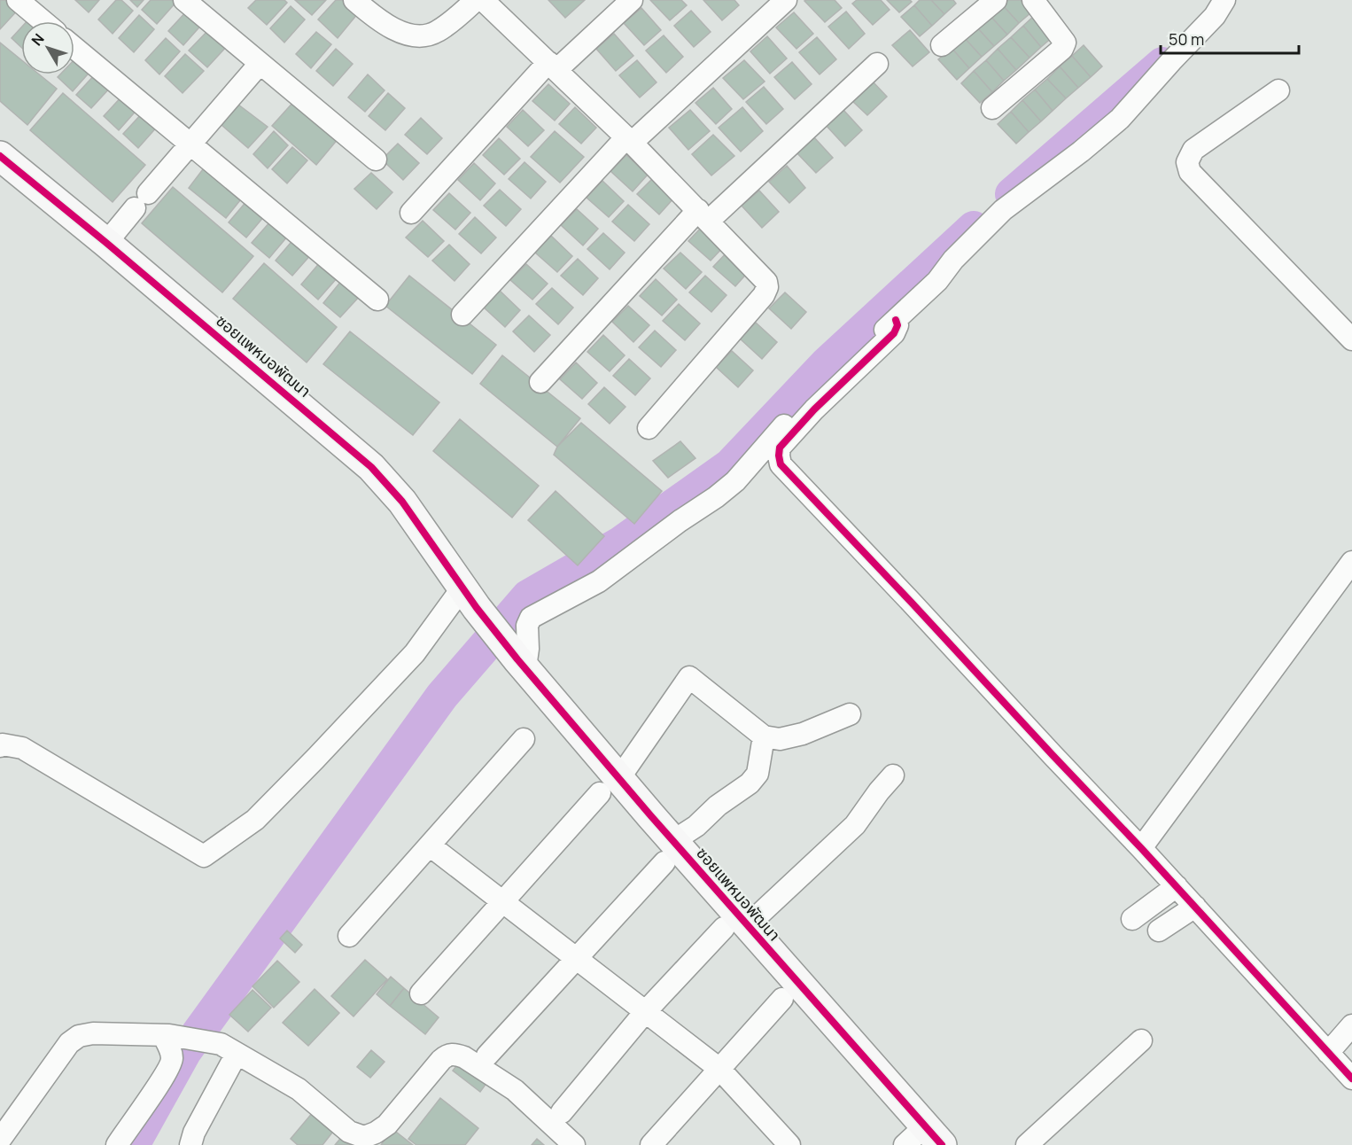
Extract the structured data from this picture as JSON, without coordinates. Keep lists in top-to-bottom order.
{
  "streets": {
    "street": ["ซอยแพหมอพัฒนา"]
  },
  "scale_bar": "50 m",
  "north": "top left"
}
